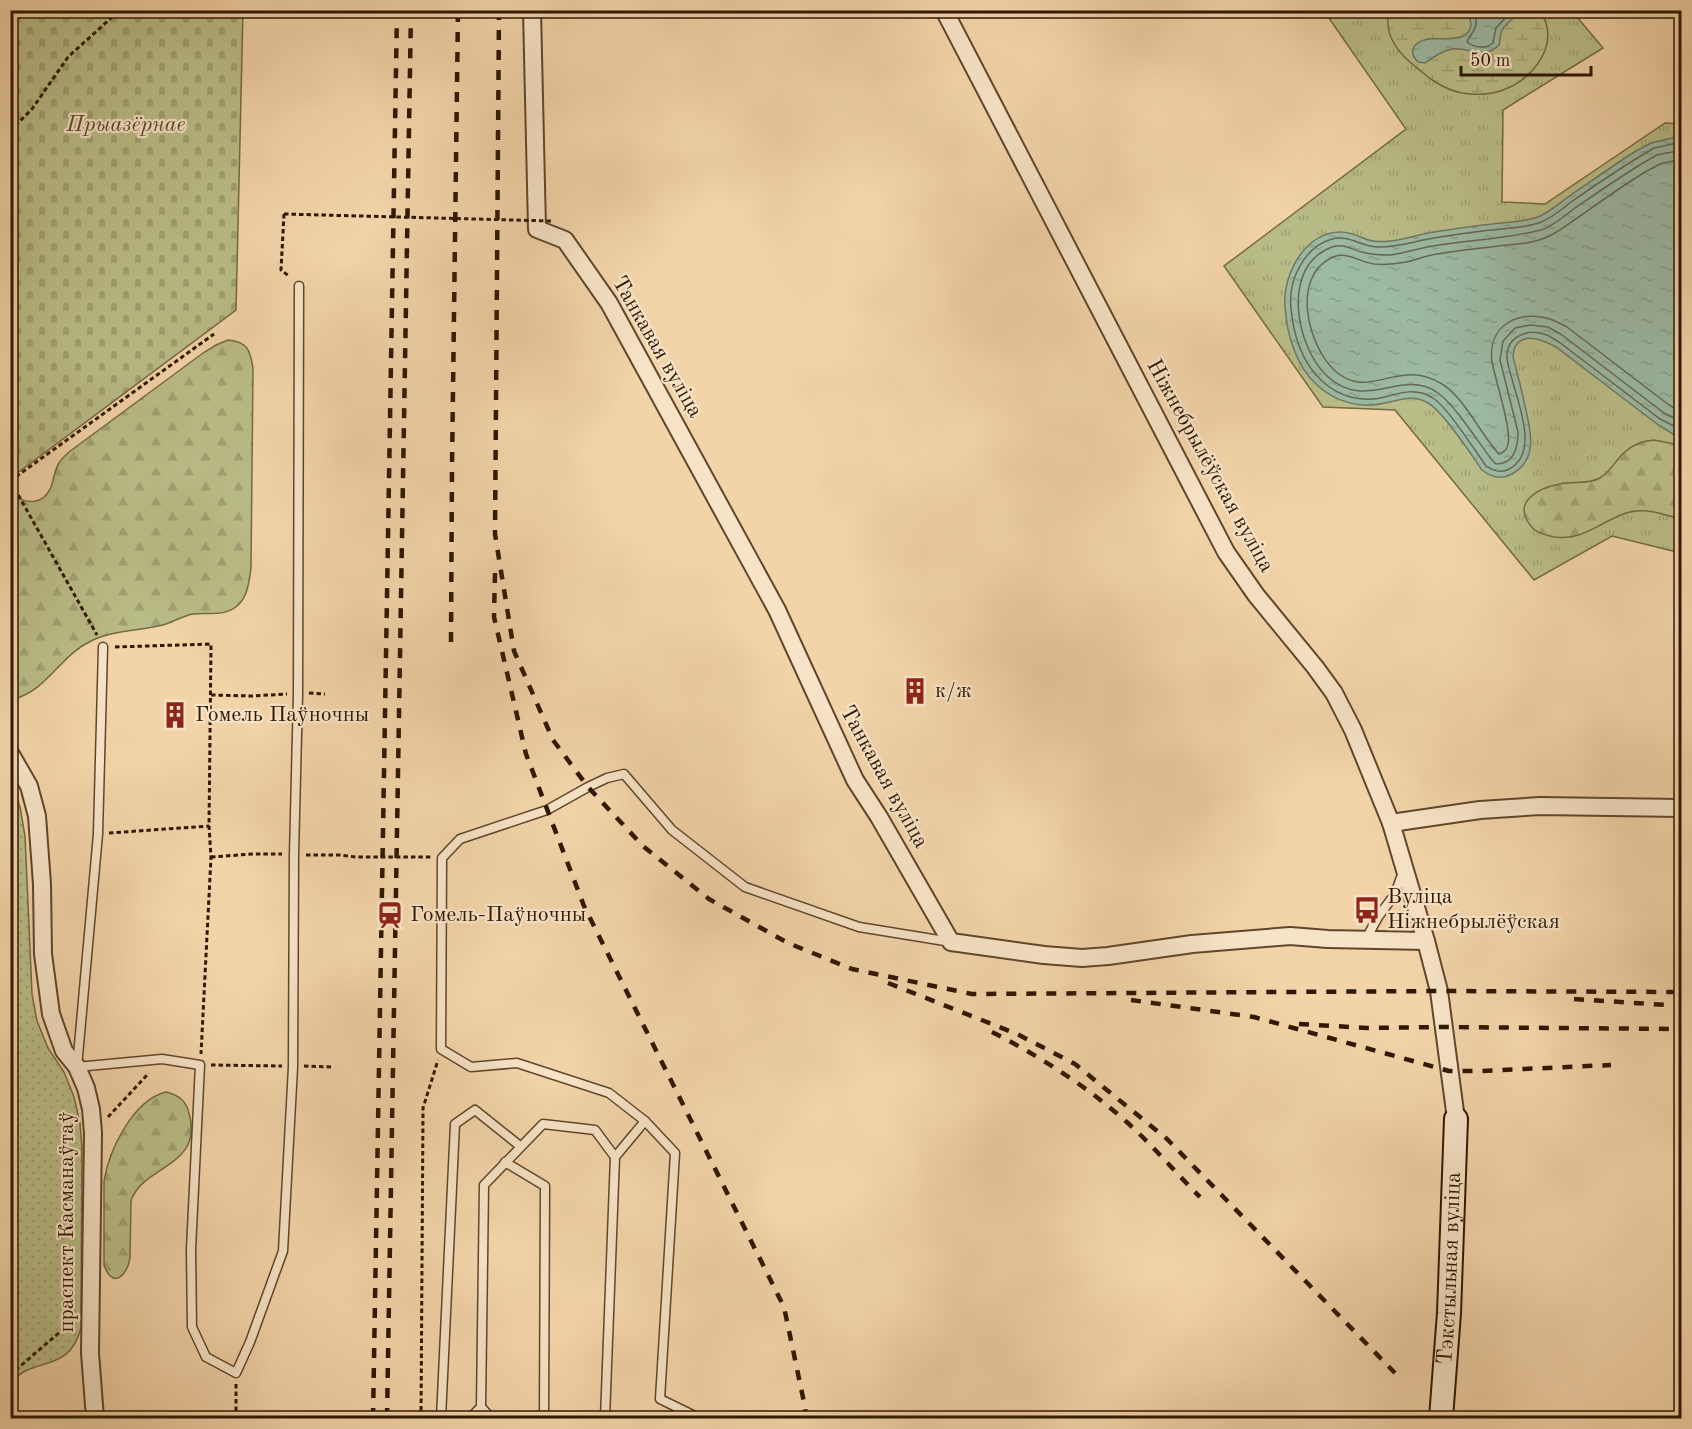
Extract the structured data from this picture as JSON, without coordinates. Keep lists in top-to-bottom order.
{
  "streets": {
    "street": [
      "Танкавая вуліца",
      "Ніжнебрылёўская вуліца",
      "праспект Касманаўтаў",
      "Тэкстыльная вуліца"
    ]
  },
  "crossings": [
    ["Ніжнебрылёўская вуліца", "Тэкстыльная вуліца"]
  ],
  "parks": ["Прыазёрнае"],
  "places": {
    "building": ["к/ж", "Гомель Паўночны"],
    "bus stop": ["Вуліца Ніжнебрылёўская"],
    "station": ["Гомель-Паўночны"]
  },
  "scale_bar": "50 m"
}
